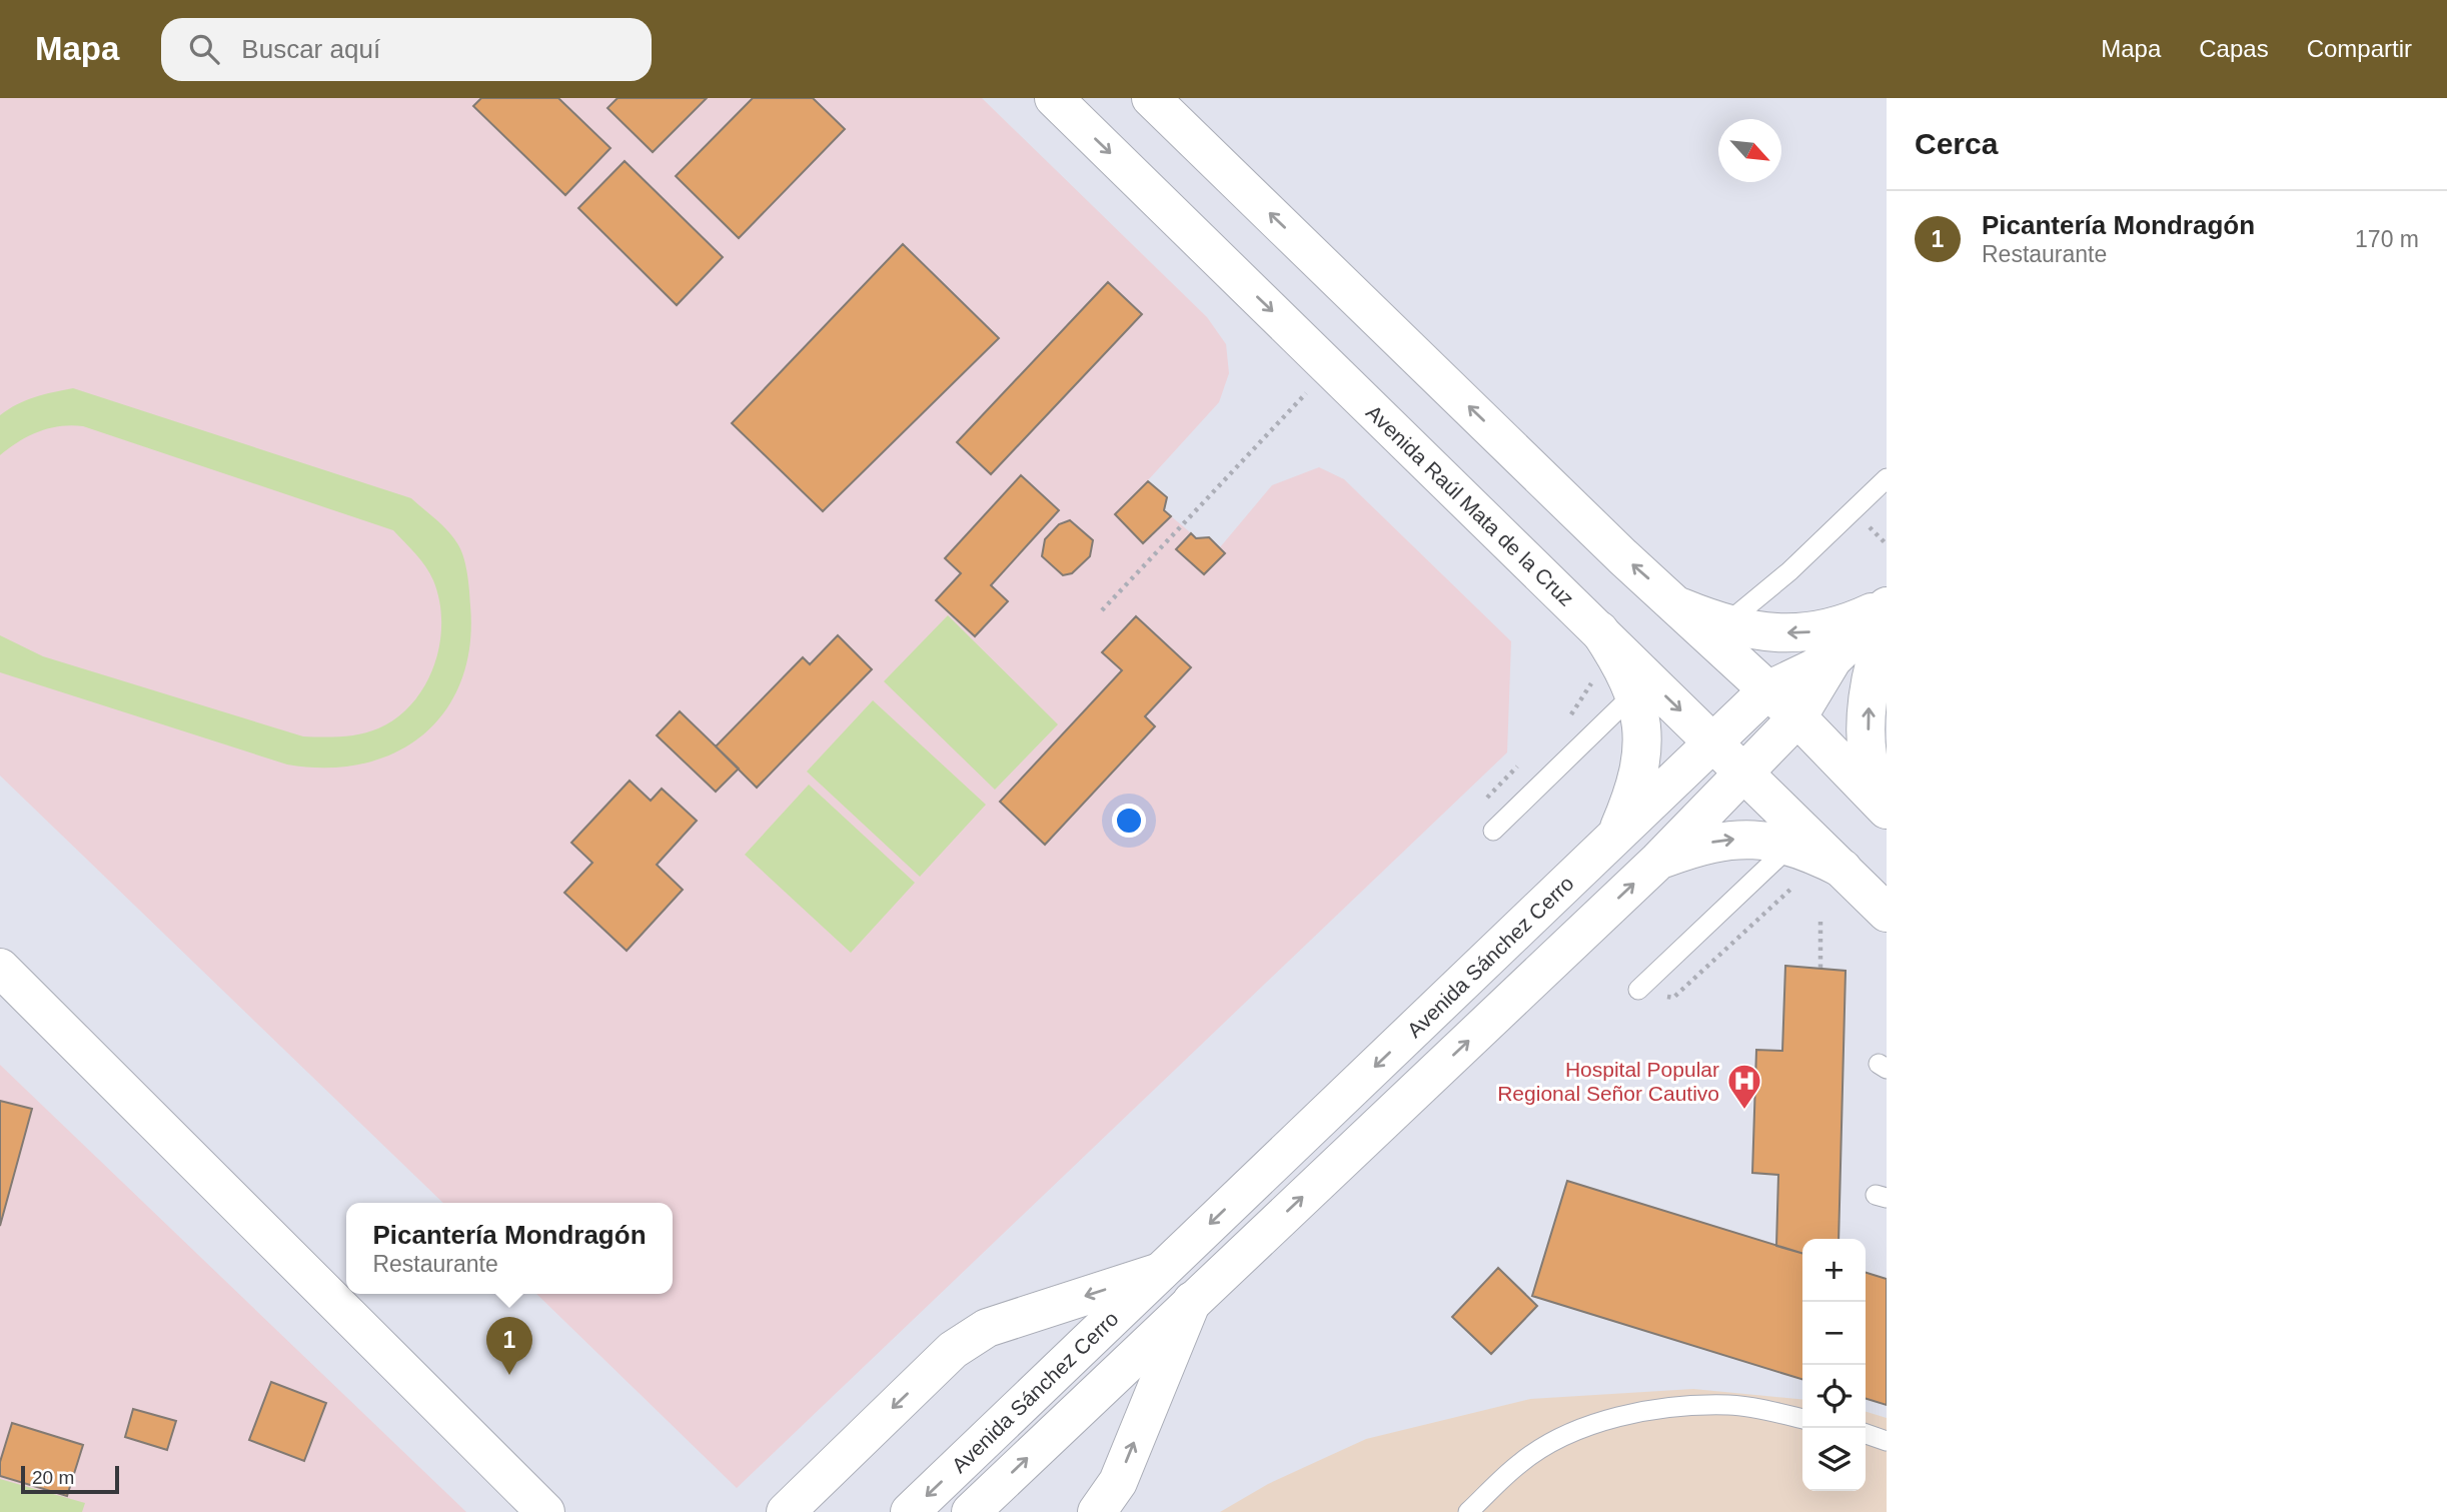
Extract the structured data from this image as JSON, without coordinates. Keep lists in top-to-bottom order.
{
  "streets": {
    "main road": ["Avenida Raúl Mata de la Cruz", "Avenida Sánchez Cerro"]
  },
  "crossings": [
    ["Avenida Raúl Mata de la Cruz", "Avenida Sánchez Cerro"]
  ],
  "places": {
    "hospital": ["Hospital Popular Regional Señor Cautivo"]
  },
  "scale_bar": "20 m",
  "north": "bottom right",
  "page": {
    "header": "Mapa",
    "search": "Buscar aquí",
    "nav": ["Mapa", "Capas", "Compartir"],
    "heading": "Cerca",
    "list": [
      {
        "mark": "1",
        "name": "Picantería Mondragón",
        "note": "Restaurante",
        "value": "170 m"
      }
    ],
    "popup": ["Picantería Mondragón", "Restaurante"],
    "map_buttons": ["+", "−"],
    "pins": "1",
    "scale": "20 m"
  }
}
